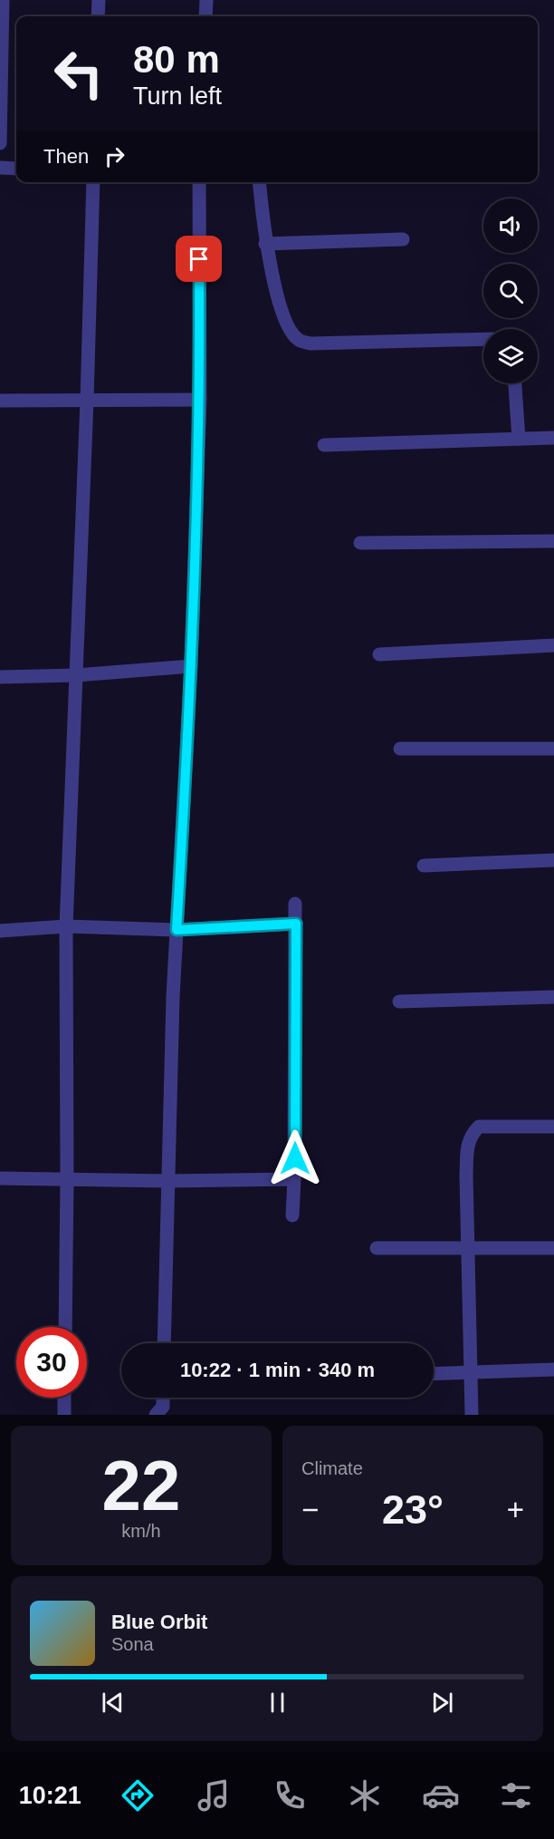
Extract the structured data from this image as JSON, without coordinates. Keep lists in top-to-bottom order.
{
  "page": {
    "turn": ["80 m", "Turn left"],
    "then": "Then",
    "limit": "30",
    "trip": "10:22 · 1 min · 340 m",
    "tile": [
      ["22", "km/h"],
      "Climate"
    ],
    "heat": ["−", "23°", "+"],
    "song": ["Blue Orbit", "Sona"],
    "tabs": "10:21"
  }
}
